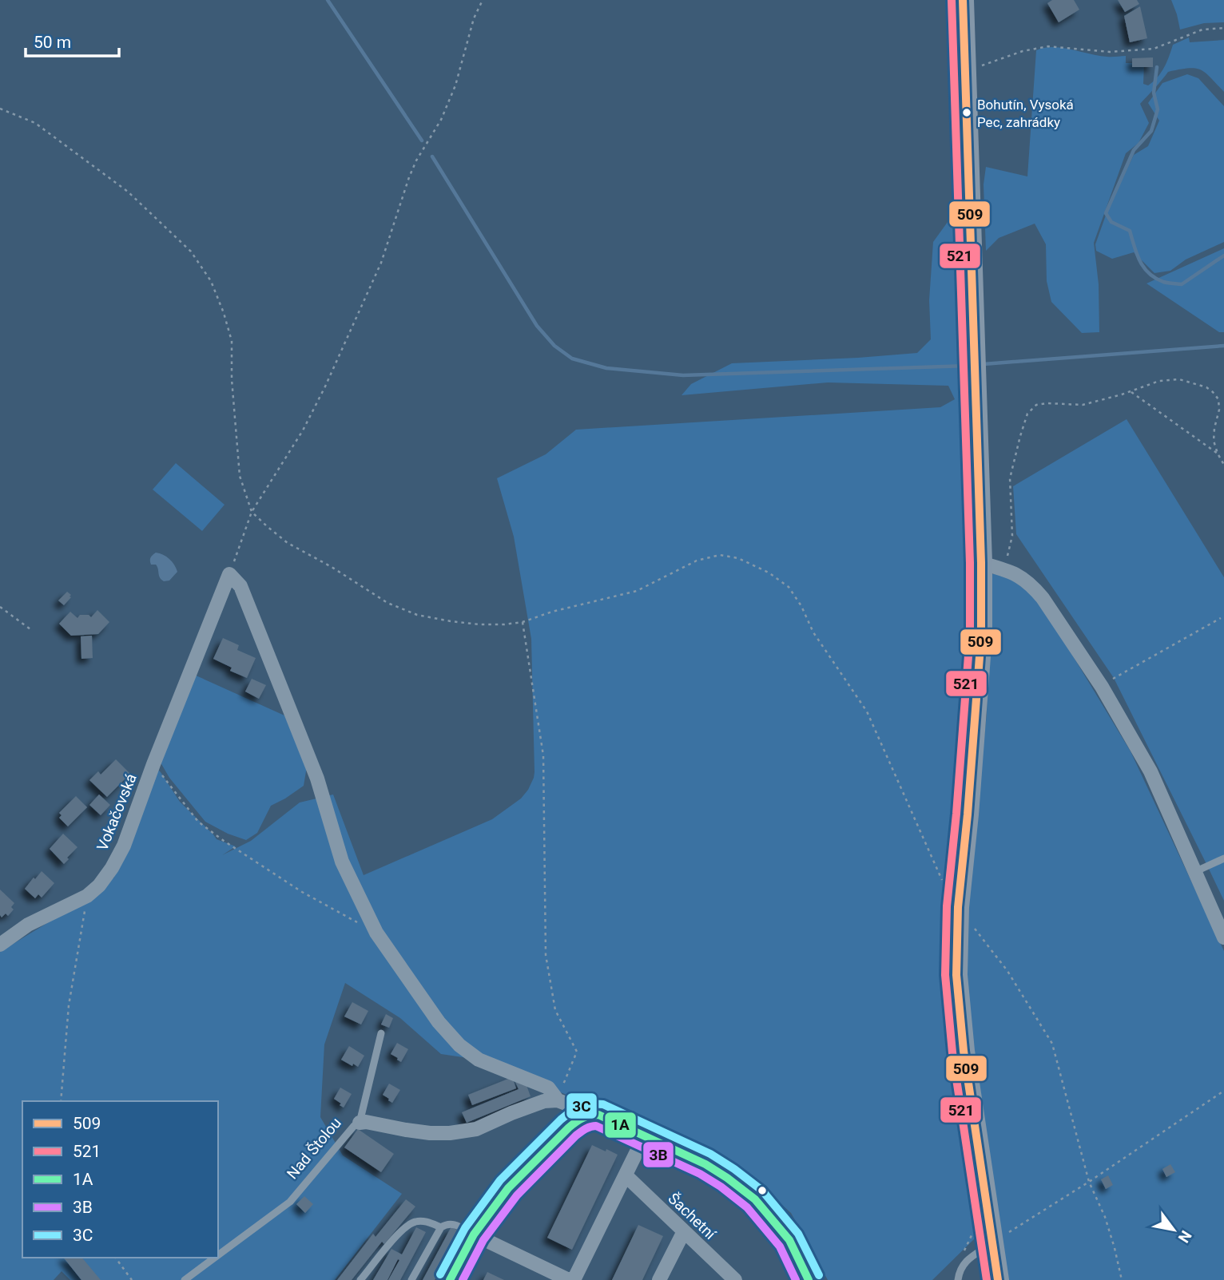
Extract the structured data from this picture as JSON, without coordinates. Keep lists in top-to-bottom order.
{
  "streets": {
    "street": ["Vokačovská", "Nad Štolou", "Šachetní"]
  },
  "places": ["Bohutín, Vysoká Pec, zahrádky"],
  "lines": [
    "transit line 509",
    "transit line 521",
    "transit line 3C",
    "transit line 1A",
    "transit line 3B"
  ],
  "legend": [
    "509",
    "521",
    "1A",
    "3B",
    "3C"
  ],
  "scale_bar": "50 m",
  "north": "bottom right"
}
